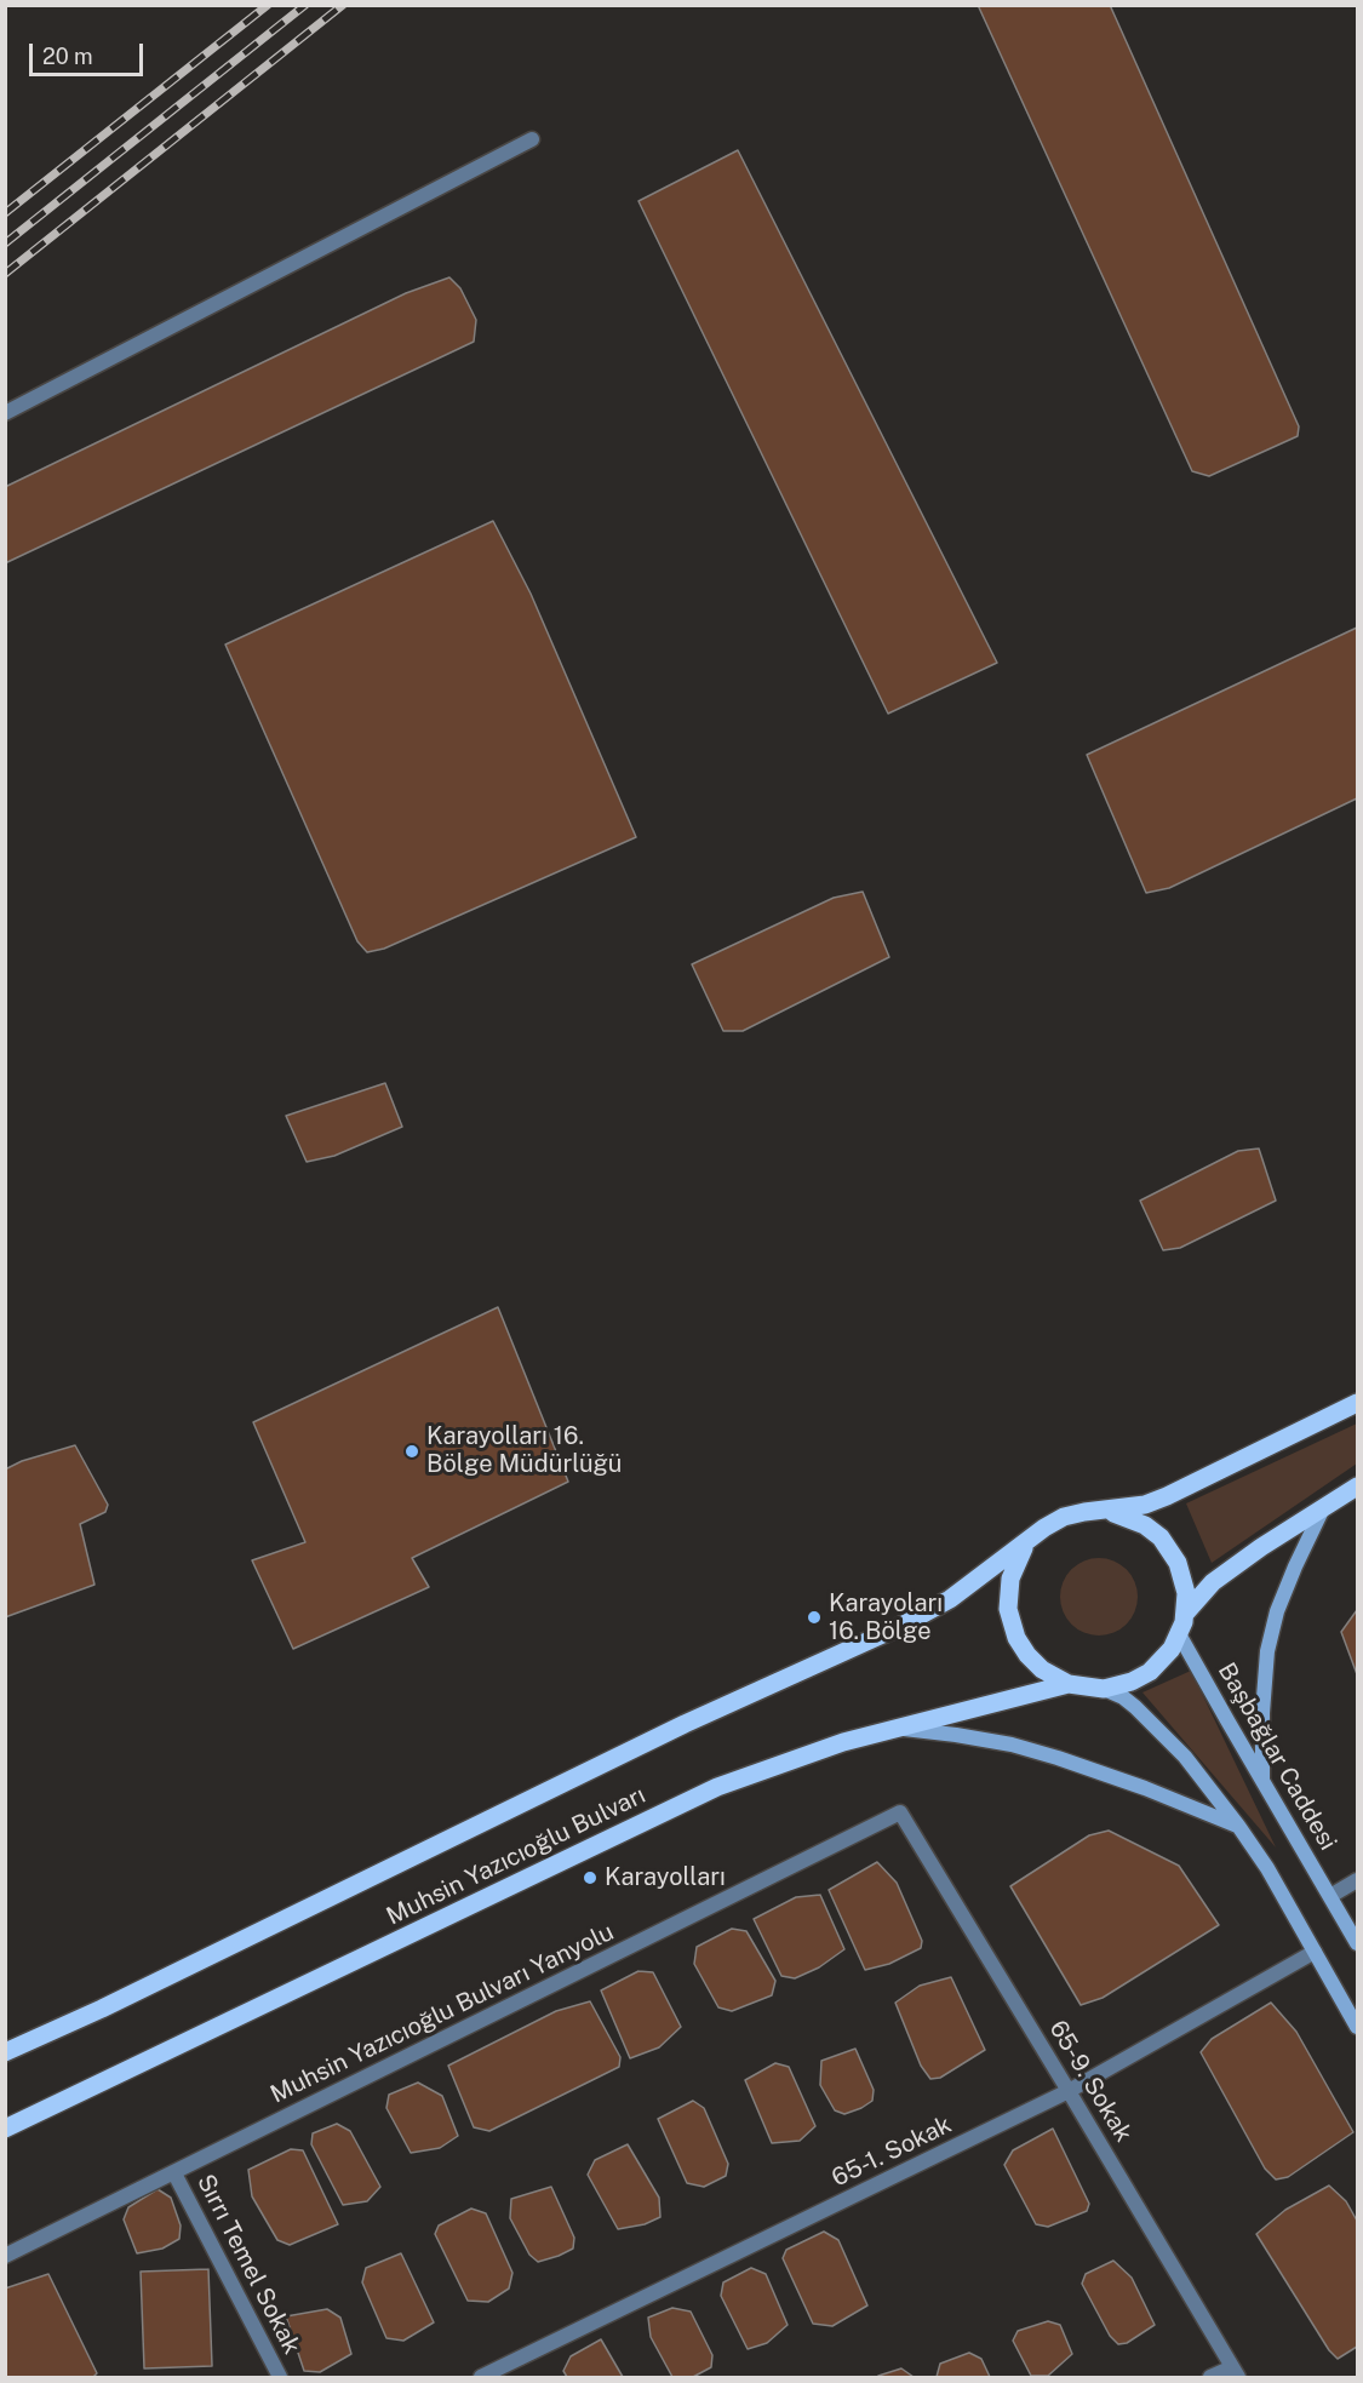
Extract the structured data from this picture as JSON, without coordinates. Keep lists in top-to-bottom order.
{
  "streets": {
    "main road": ["Başbağlar Caddesi", "Muhsin Yazıcıoğlu Bulvarı"],
    "street": [
      "Muhsin Yazıcıoğlu Bulvarı Yanyolu",
      "65-9. Sokak",
      "65-1. Sokak",
      "Sırrı Temel Sokak"
    ]
  },
  "crossings": [
    ["Başbağlar Caddesi", "Muhsin Yazıcıoğlu Bulvarı"],
    ["Muhsin Yazıcıoğlu Bulvarı Yanyolu", "65-9. Sokak"],
    ["Muhsin Yazıcıoğlu Bulvarı Yanyolu", "Sırrı Temel Sokak"],
    ["65-9. Sokak", "65-1. Sokak"]
  ],
  "places": ["Karayolları 16. Bölge Müdürlüğü", "Karayoları 16. Bölge", "Karayolları"],
  "scale_bar": "20 m"
}
